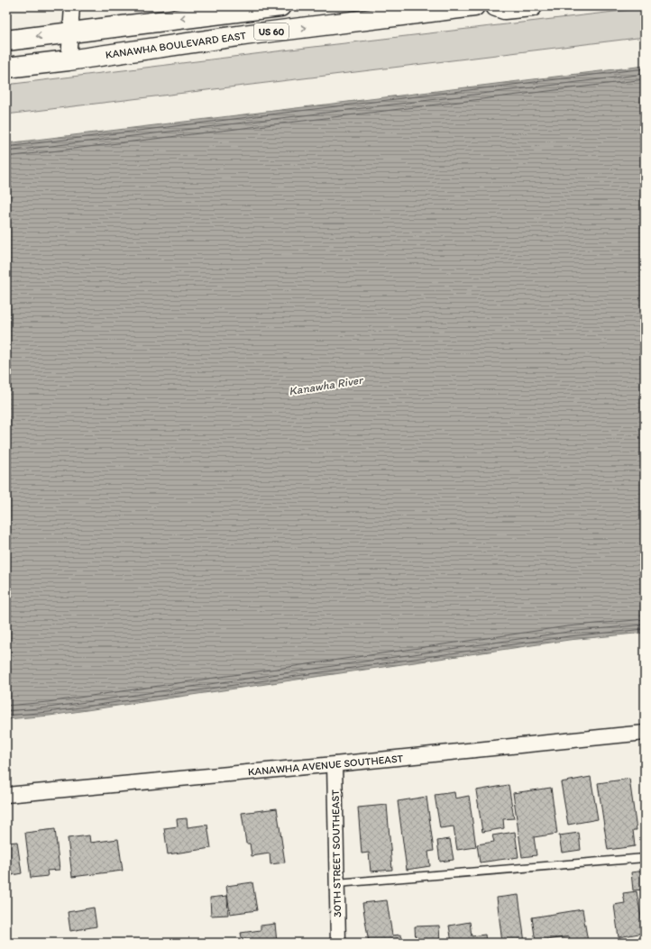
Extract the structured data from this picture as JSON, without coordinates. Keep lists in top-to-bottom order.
{
  "streets": {
    "main road": ["US 60", "KANAWHA BOULEVARD EAST"],
    "street": ["KANAWHA AVENUE SOUTHEAST", "30TH STREET SOUTHEAST"]
  },
  "crossings": [
    ["KANAWHA AVENUE SOUTHEAST", "30TH STREET SOUTHEAST"]
  ],
  "water": ["Kanawha River"]
}
